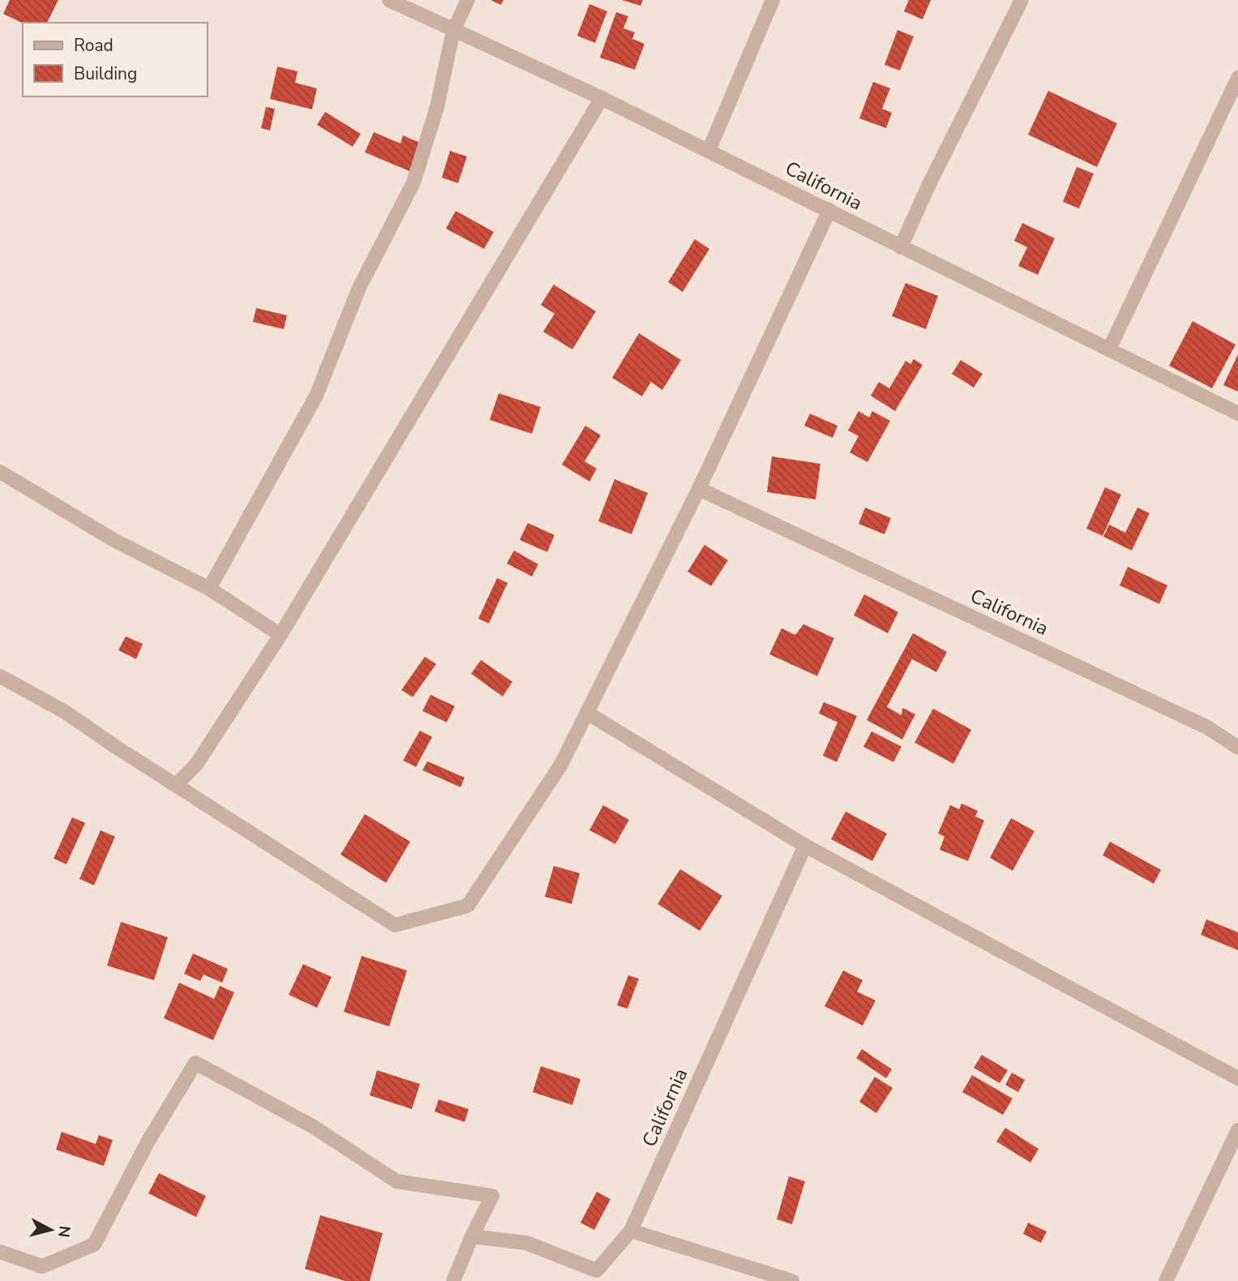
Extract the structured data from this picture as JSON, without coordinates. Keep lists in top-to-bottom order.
{
  "streets": {
    "street": ["California"]
  },
  "legend": ["Road", "Building"],
  "north": "right"
}
